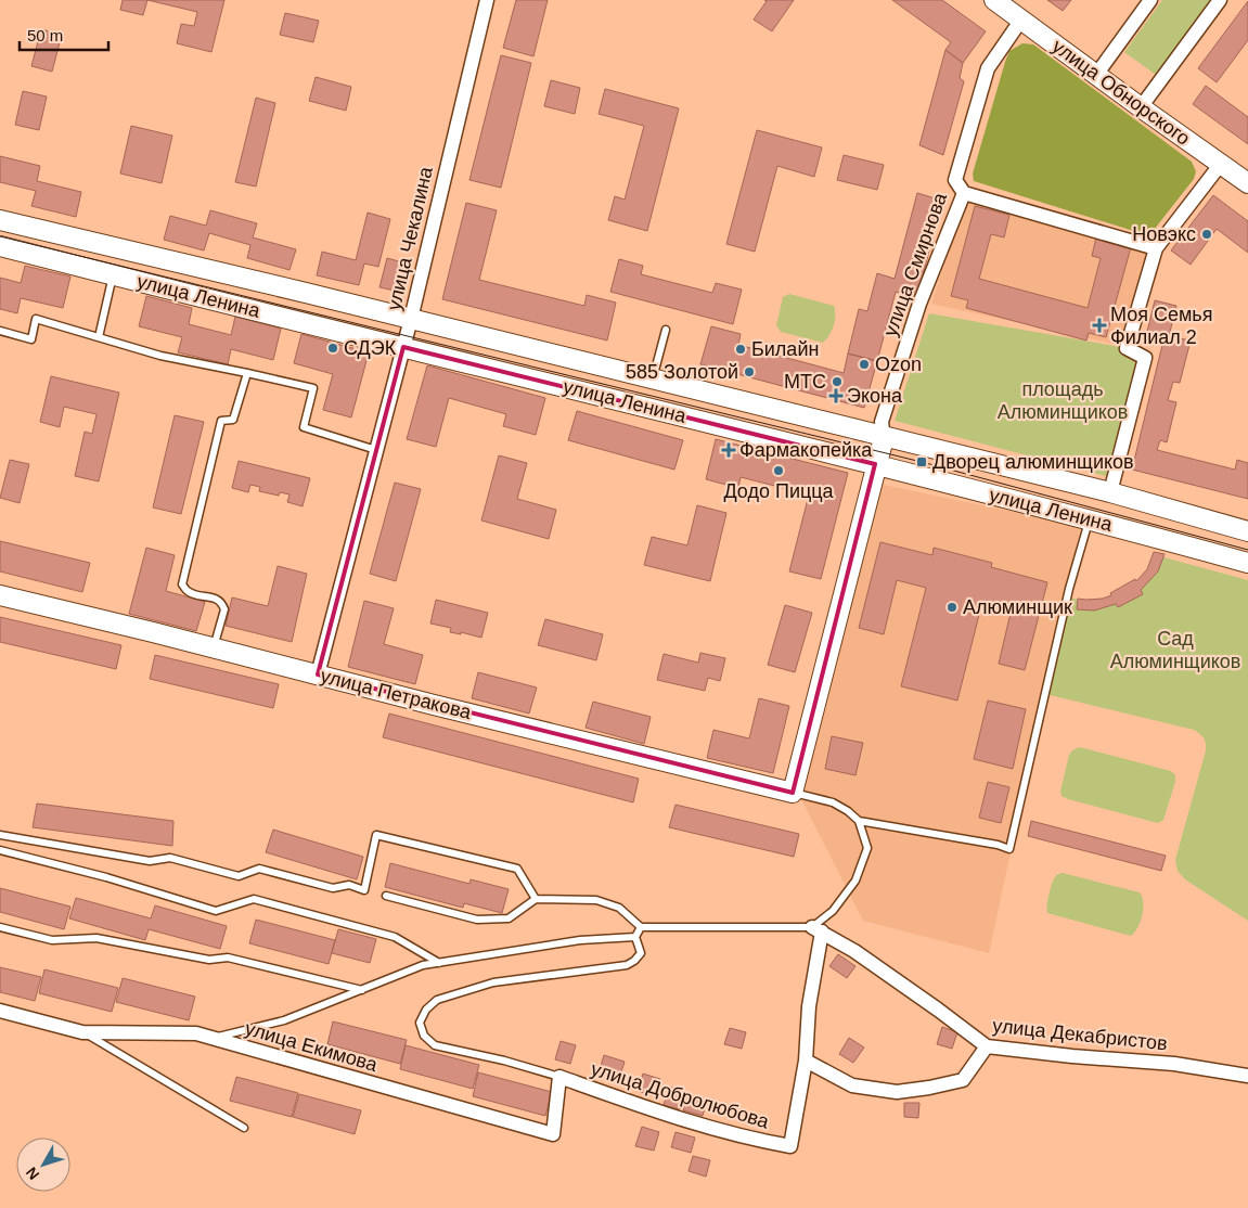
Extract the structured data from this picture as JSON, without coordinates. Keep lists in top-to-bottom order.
{
  "streets": {
    "main road": ["улица Обнорского", "улица Ленина", "улица Петракова"],
    "street": [
      "улица Чекалина",
      "улица Смирнова",
      "улица Декабристов",
      "улица Екимова",
      "улица Добролюбова"
    ]
  },
  "crossings": [
    ["улица Обнорского", "улица Смирнова"],
    ["улица Чекалина", "улица Ленина"],
    ["улица Чекалина", "улица Петракова"],
    ["улица Смирнова", "улица Ленина"],
    ["улица Екимова", "улица Добролюбова"]
  ],
  "parks": ["площадь Алюминщиков", "Сад Алюминщиков"],
  "places": {
    "other": [
      "Новэкс",
      "СДЭК",
      "Билайн",
      "Ozon",
      "585 Золотой",
      "МТС",
      "Додо Пицца",
      "Алюминщик"
    ],
    "health": ["Моя Семья Филиал 2", "Экона", "Фармакопейка"],
    "transit": ["Дворец алюминщиков"]
  },
  "scale_bar": "50 m",
  "north": "bottom left"
}
